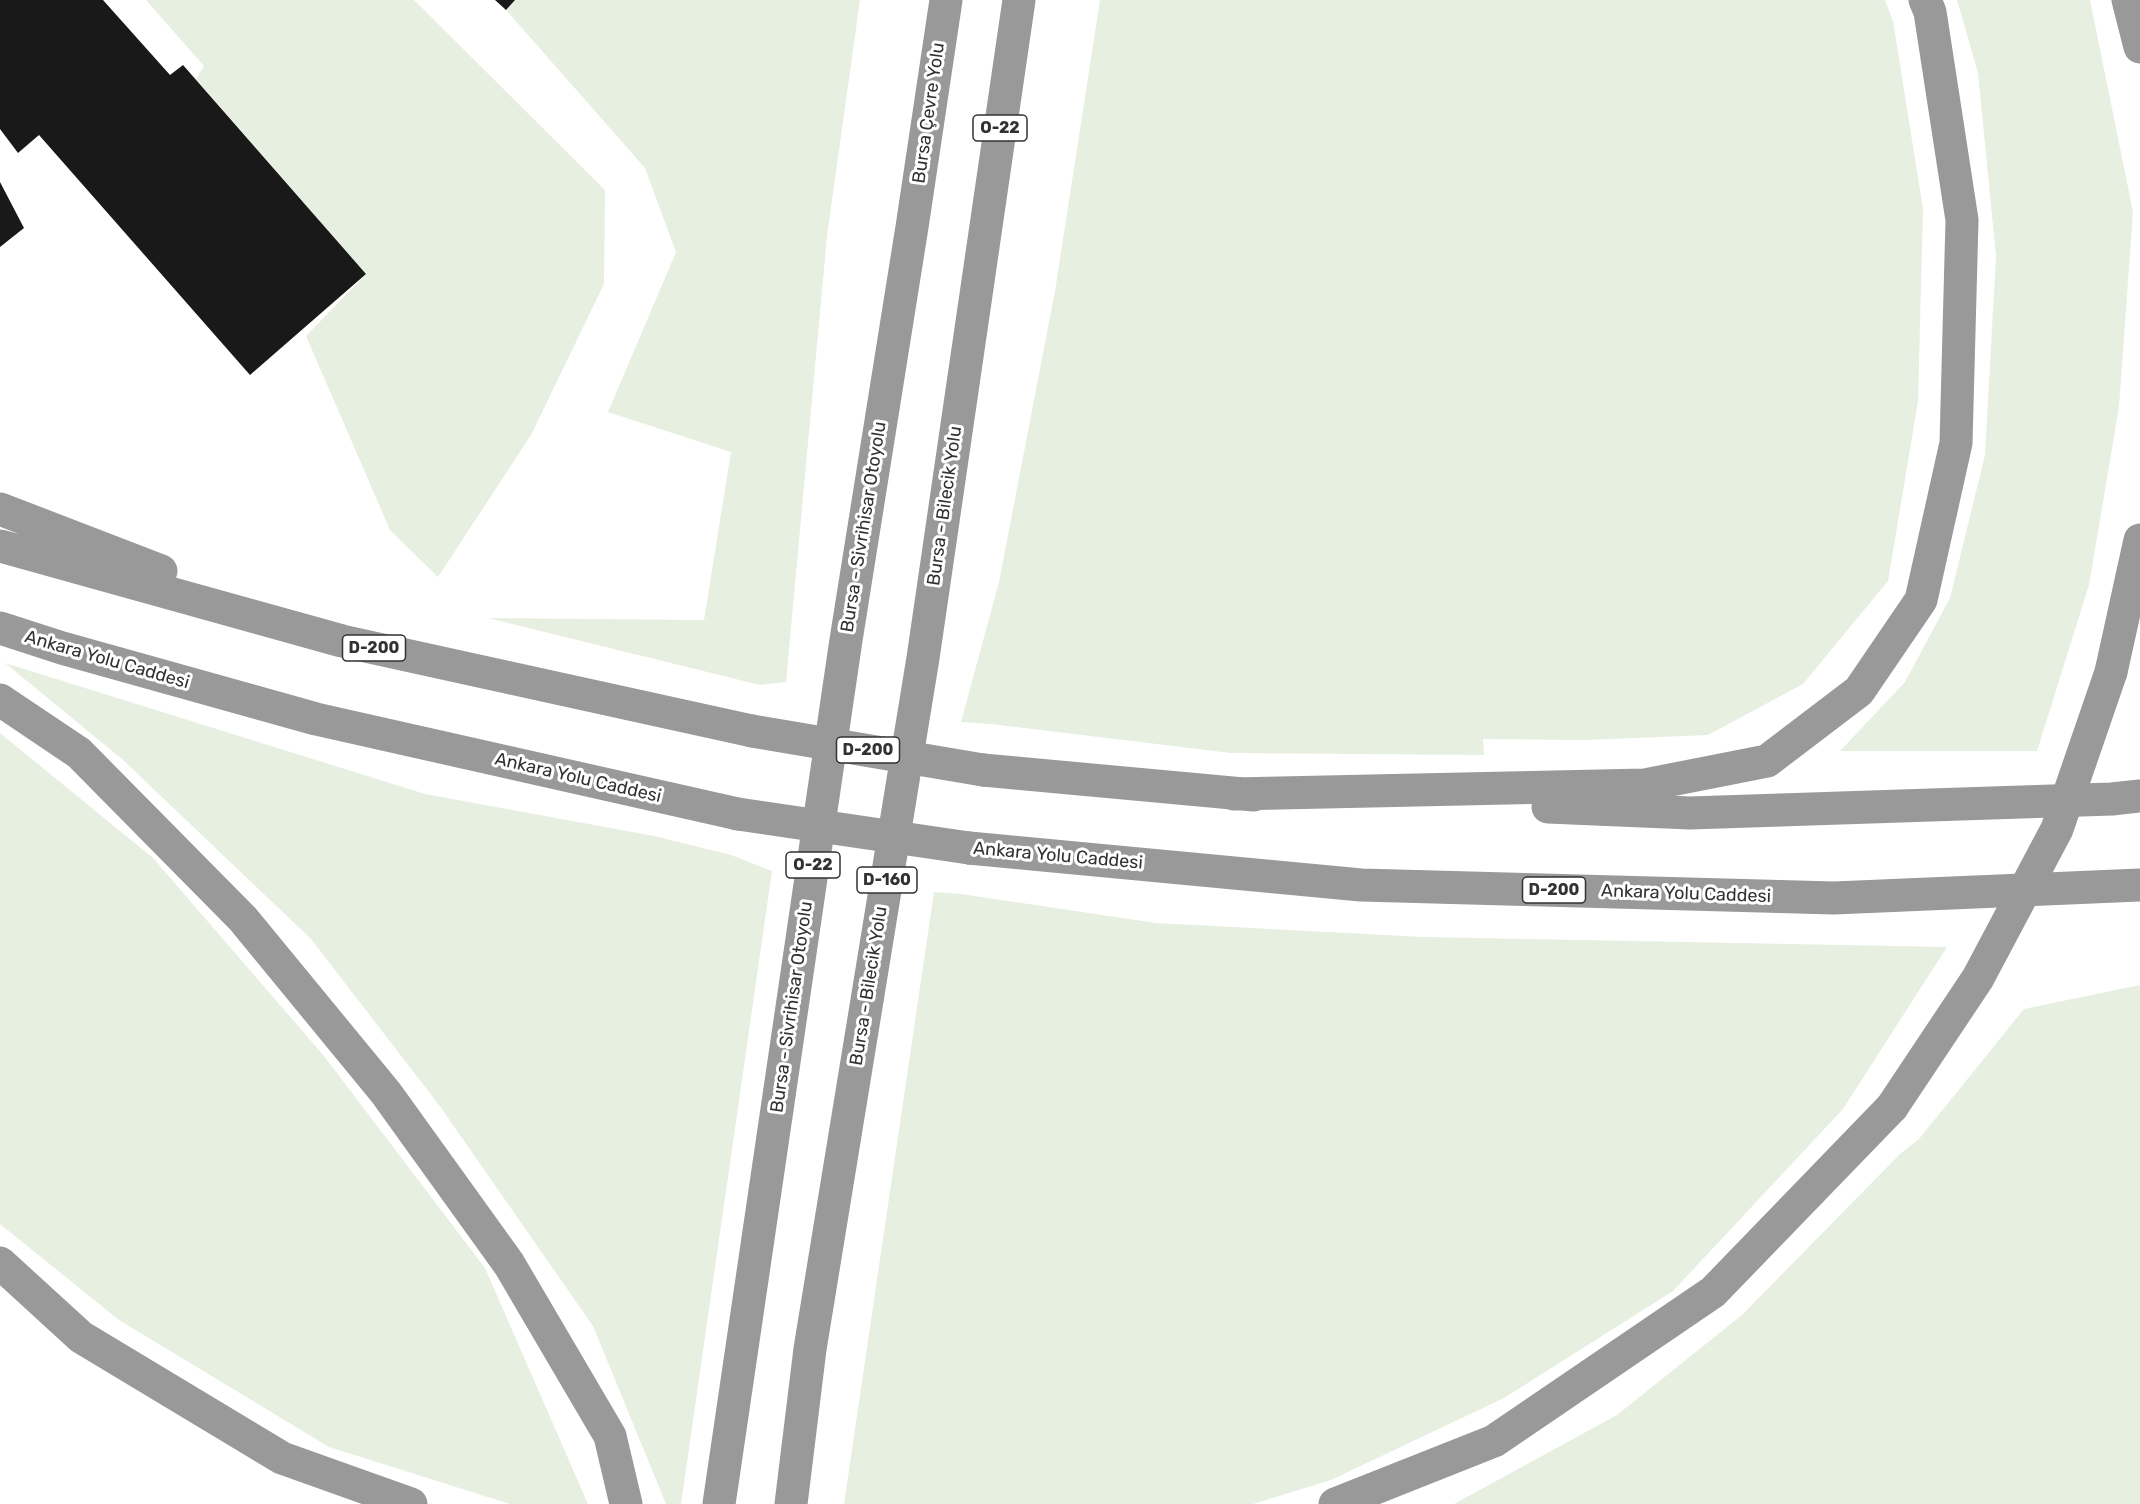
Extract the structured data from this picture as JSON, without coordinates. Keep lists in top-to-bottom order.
{
  "streets": {
    "highway": [
      "Bursa Çevre Yolu",
      "O-22",
      "Bursa - Bilecik Yolu",
      "Bursa - Sivrihisar Otoyolu",
      "D-200",
      "Ankara Yolu Caddesi",
      "D-160"
    ]
  },
  "crossings": [
    ["Bursa Çevre Yolu", "Bursa - Sivrihisar Otoyolu"],
    ["O-22", "Bursa - Bilecik Yolu"]
  ]
}
